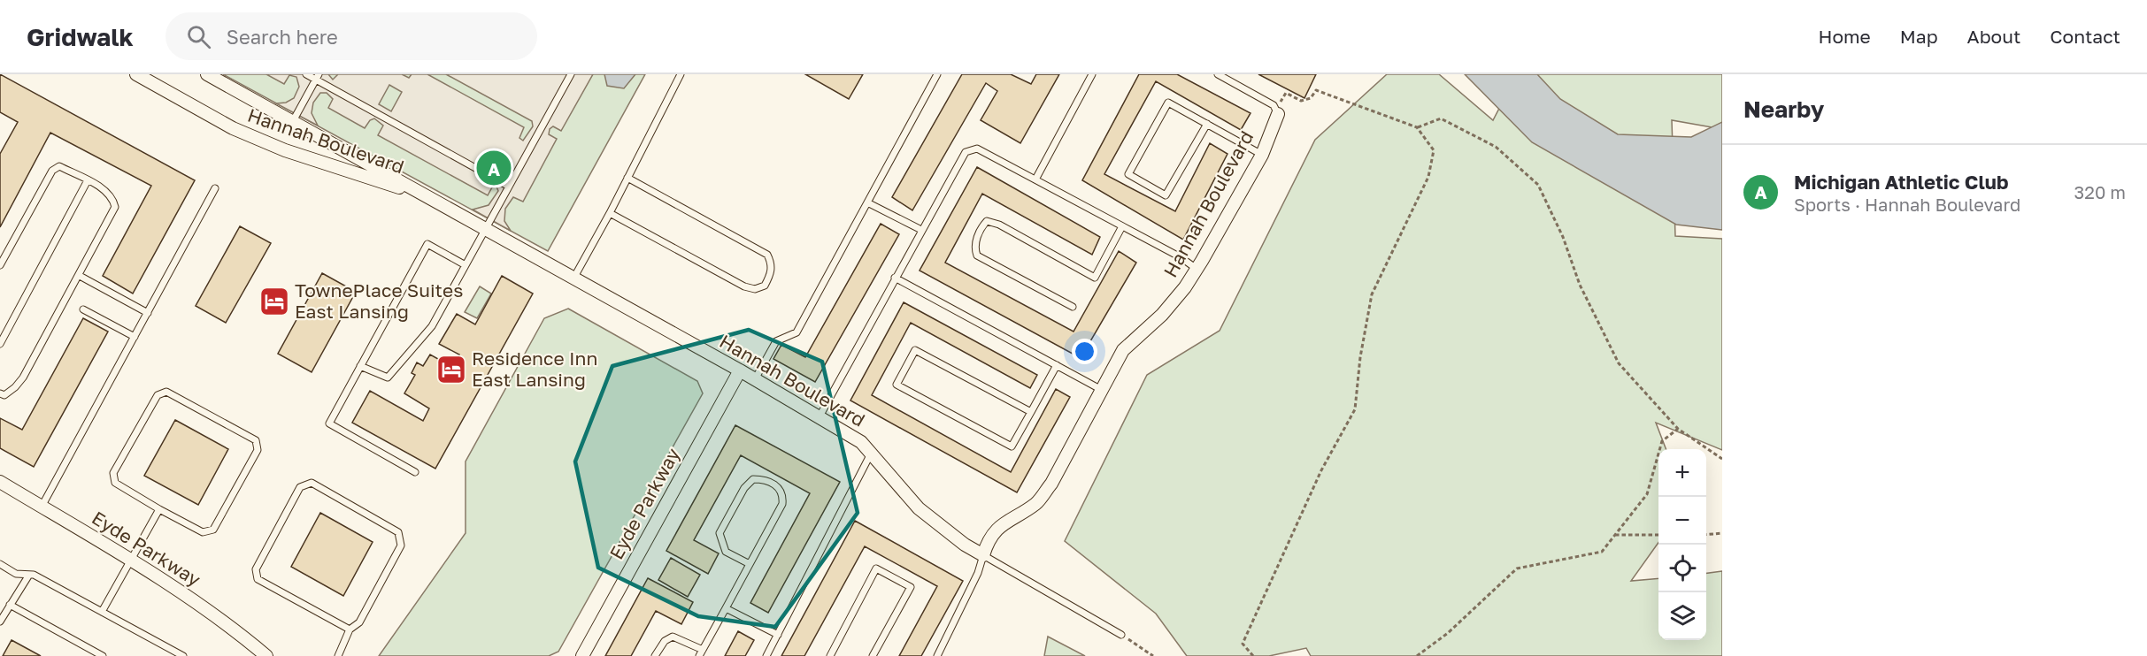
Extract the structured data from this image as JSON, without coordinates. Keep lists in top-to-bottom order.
{
  "streets": {
    "street": ["Hannah Boulevard", "Eyde Parkway"]
  },
  "crossings": [
    ["Hannah Boulevard", "Eyde Parkway"]
  ],
  "places": {
    "hotel": ["TownePlace Suites East Lansing", "Residence Inn East Lansing"]
  },
  "page": {
    "header": "Gridwalk",
    "search": "Search here",
    "nav": [
      "Home",
      "Map",
      "About",
      "Contact"
    ],
    "heading": "Nearby",
    "list": [
      {
        "mark": "A",
        "name": "Michigan Athletic Club",
        "note": "Sports · Hannah Boulevard",
        "value": "320 m"
      }
    ],
    "pins": "A",
    "map_buttons": ["+", "−"]
  }
}
